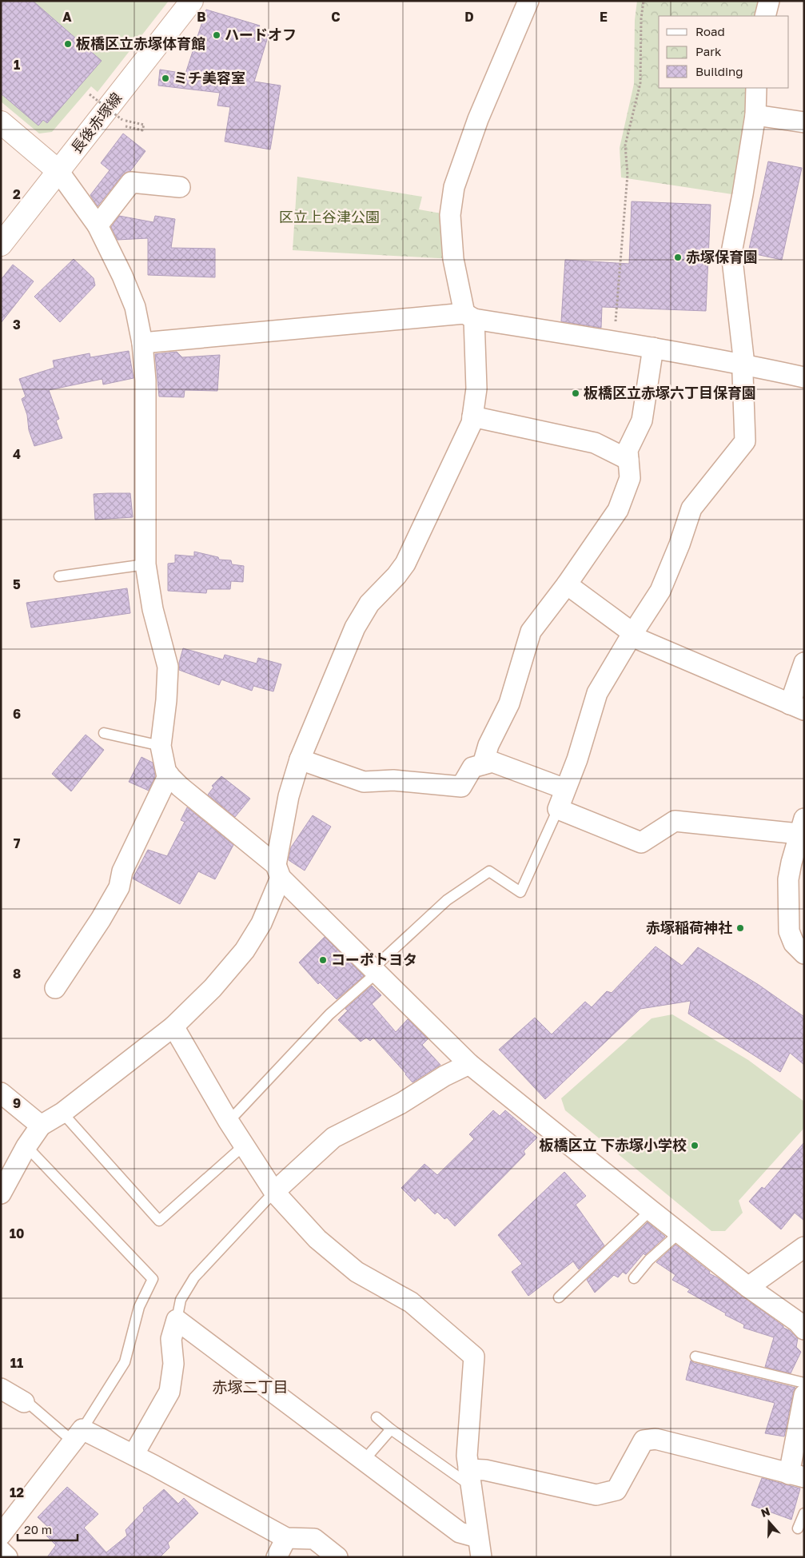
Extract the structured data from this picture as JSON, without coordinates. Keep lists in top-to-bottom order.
{
  "streets": {
    "main road": ["長後赤塚線"]
  },
  "districts": ["赤塚二丁目"],
  "parks": ["区立上谷津公園"],
  "places": [
    "ハードオフ",
    "板橋区立赤塚体育館",
    "ミチ美容室",
    "赤塚保育園",
    "板橋区立赤塚六丁目保育園",
    "赤塚稲荷神社",
    "コーポトヨタ",
    "板橋区立 下赤塚小学校"
  ],
  "legend": ["Road", "Park", "Building"],
  "scale_bar": "20 m",
  "north": "top",
  "grid": {
    "columns": [
      "A",
      "B",
      "C",
      "D",
      "E"
    ],
    "rows": [
      "1",
      "2",
      "3",
      "4",
      "5",
      "6",
      "7",
      "8",
      "9",
      "10",
      "11",
      "12"
    ]
  }
}
